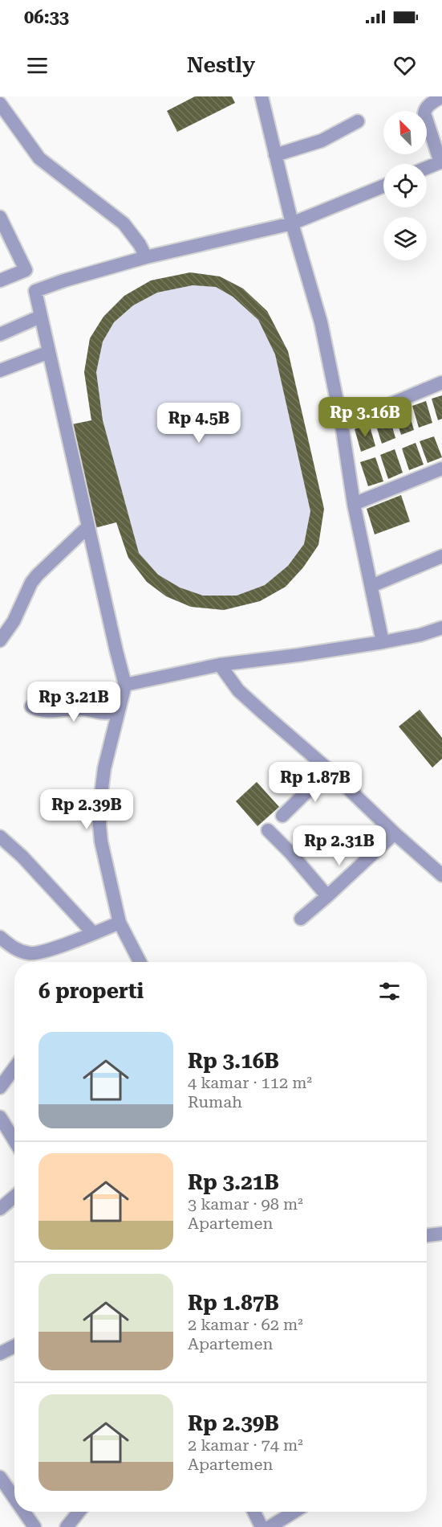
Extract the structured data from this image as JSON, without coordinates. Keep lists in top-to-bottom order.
{
  "north": "top left",
  "page": {
    "status": "06:33",
    "header": "Nestly",
    "price": [
      "Rp 3.16B",
      "Rp 4.5B",
      "Rp 3.21B",
      "Rp 1.87B",
      "Rp 2.39B",
      "Rp 2.31B"
    ],
    "heading": "6 properti",
    "list": [
      {
        "name": "Rp 3.16B",
        "note": "4 kamar · 112 m² · Rumah"
      },
      {
        "name": "Rp 3.21B",
        "note": "3 kamar · 98 m² · Apartemen"
      },
      {
        "name": "Rp 1.87B",
        "note": "2 kamar · 62 m² · Apartemen"
      },
      {
        "name": "Rp 2.39B",
        "note": "2 kamar · 74 m² · Apartemen"
      }
    ]
  }
}
